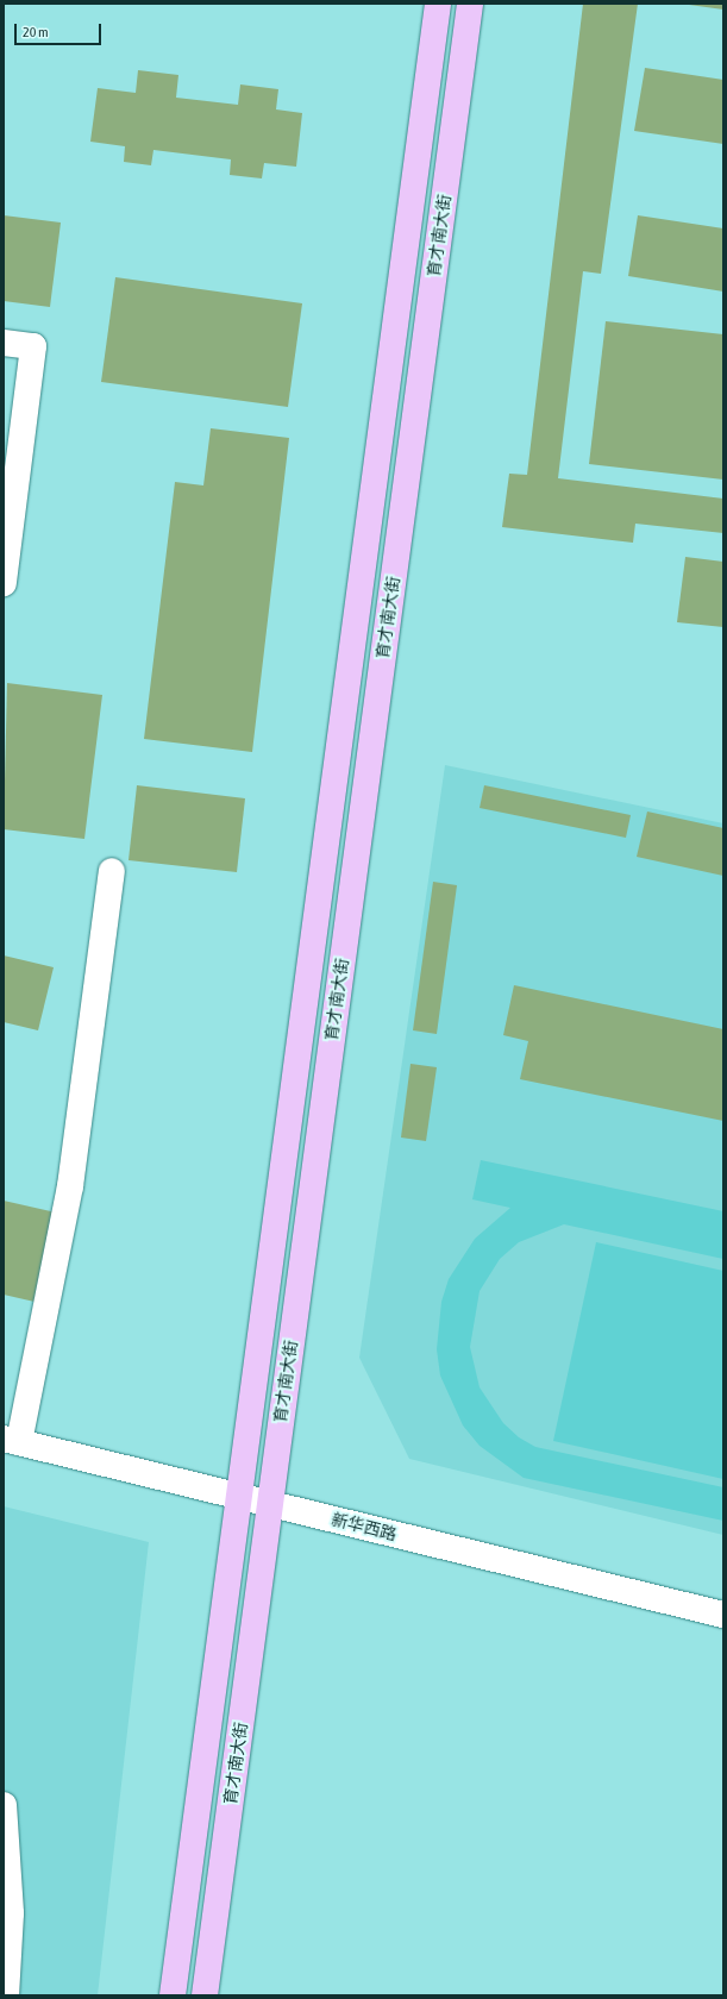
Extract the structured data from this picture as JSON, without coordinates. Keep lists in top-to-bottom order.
{
  "streets": {
    "main road": ["育才南大街"],
    "street": ["新华西路"]
  },
  "crossings": [
    ["育才南大街", "新华西路"]
  ],
  "scale_bar": "20 m"
}
